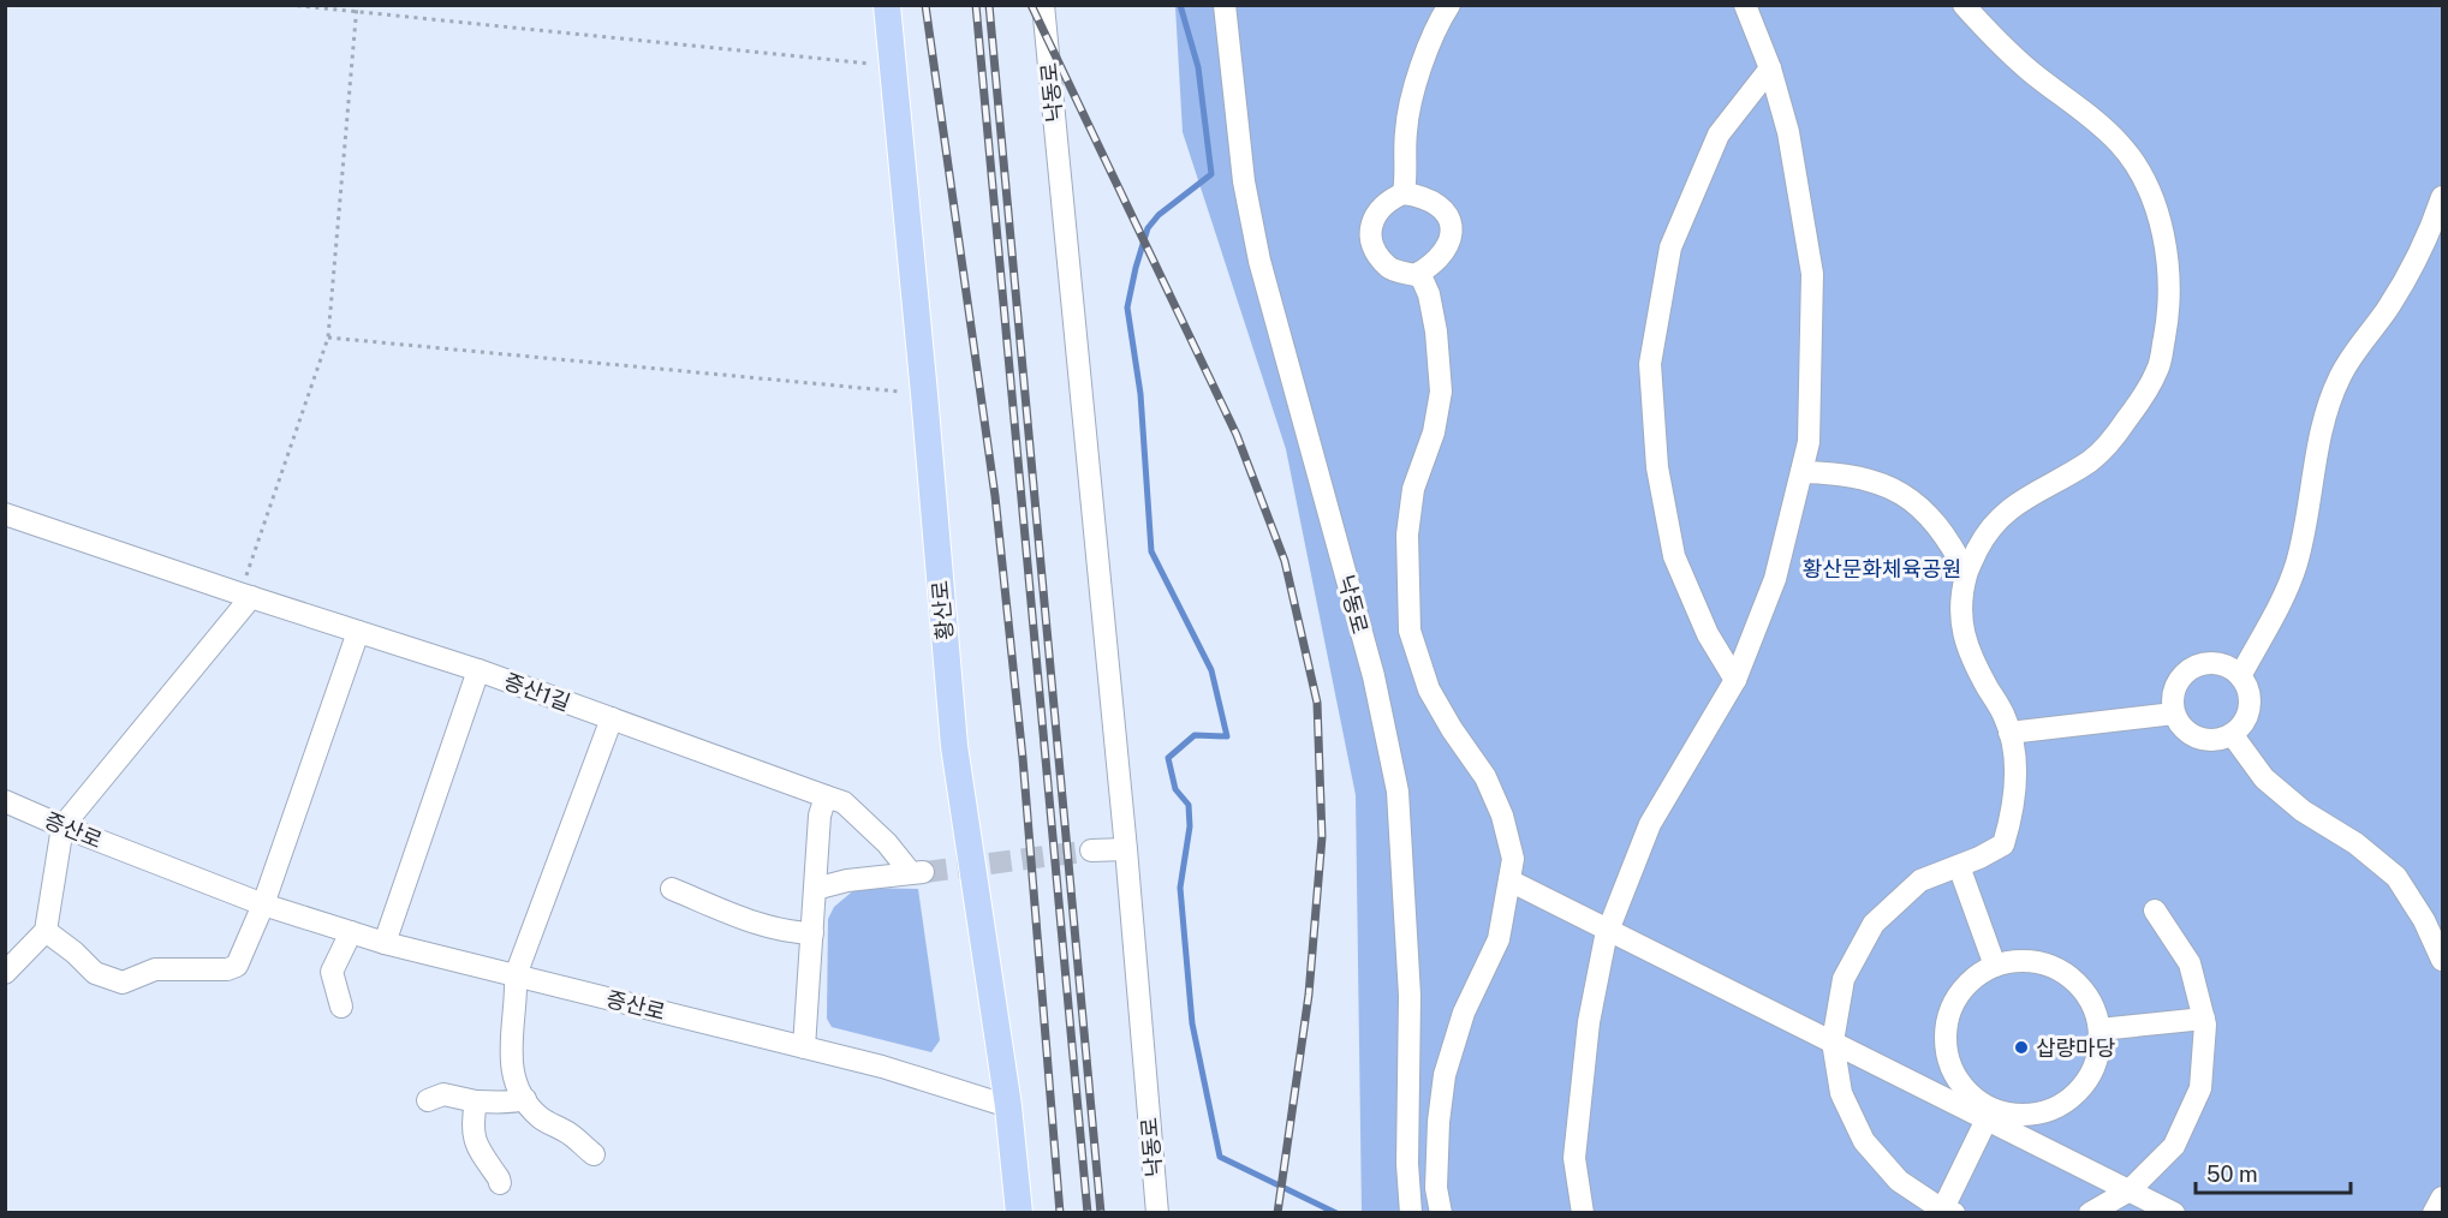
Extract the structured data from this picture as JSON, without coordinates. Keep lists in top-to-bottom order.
{
  "streets": {
    "main road": ["황산로"],
    "street": ["낙동로", "증산1길", "증산로"]
  },
  "crossings": [
    ["황산로", "증산로"]
  ],
  "parks": ["황산문화체육공원"],
  "places": ["삽량마당"],
  "scale_bar": "50 m"
}
